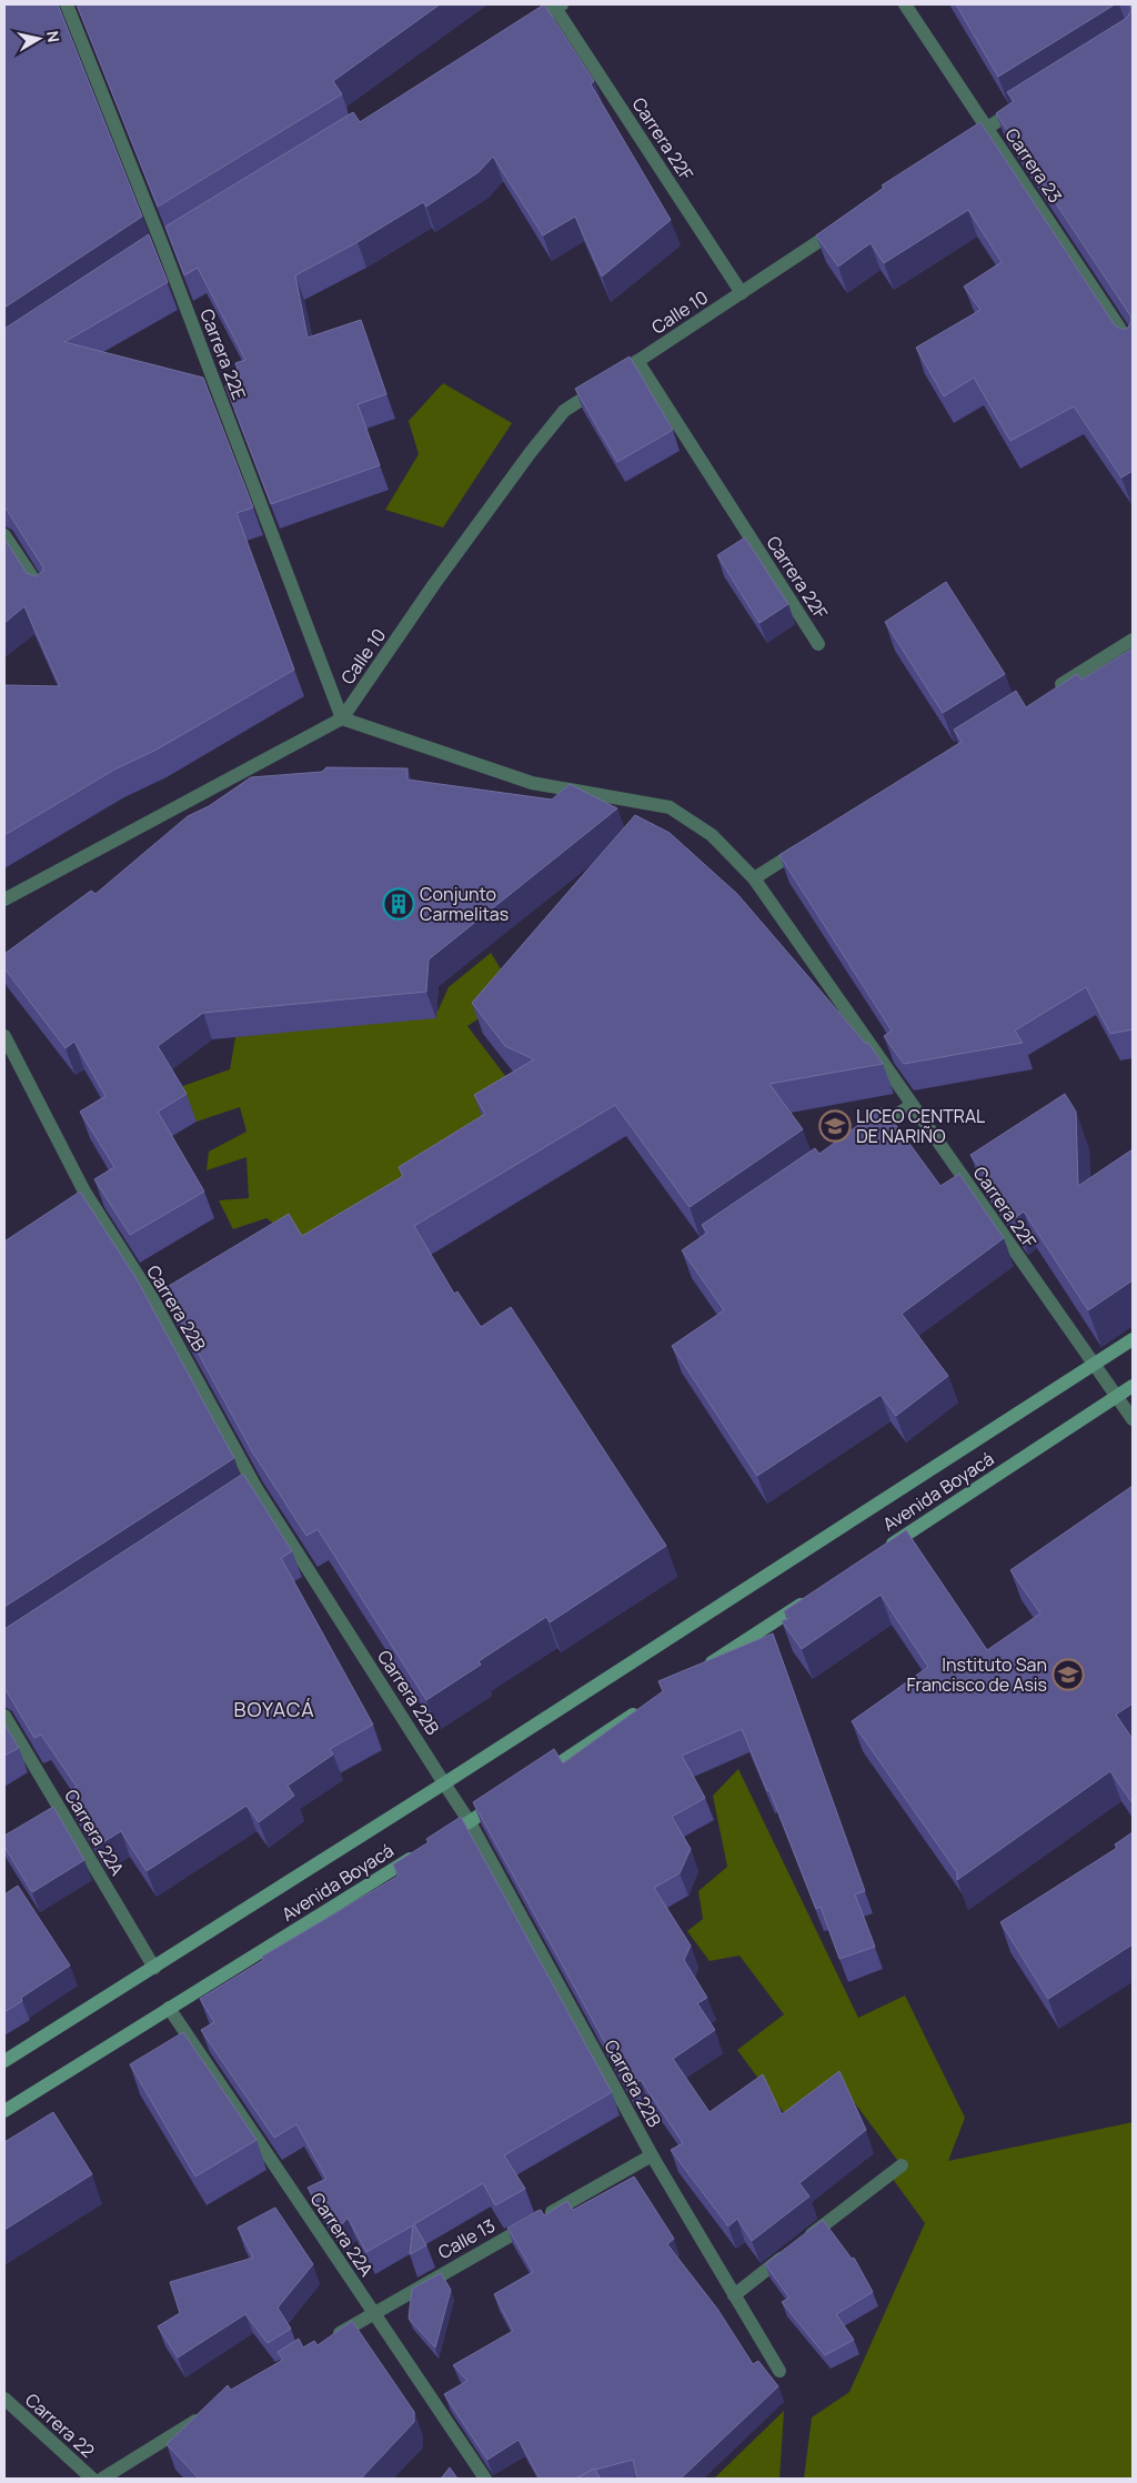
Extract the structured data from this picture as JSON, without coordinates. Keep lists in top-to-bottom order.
{
  "streets": {
    "main road": ["Avenida Boyacá"],
    "street": [
      "Carrera 22F",
      "Carrera 23",
      "Calle 10",
      "Carrera 22E",
      "Carrera 22B",
      "Carrera 22A",
      "Calle 13",
      "Carrera 22"
    ]
  },
  "crossings": [
    ["Carrera 22F", "Calle 10"],
    ["Carrera 22F", "Avenida Boyacá"],
    ["Calle 10", "Carrera 22E"],
    ["Carrera 22B", "Avenida Boyacá"],
    ["Carrera 22B", "Calle 13"],
    ["Avenida Boyacá", "Carrera 22A"],
    ["Carrera 22A", "Calle 13"]
  ],
  "districts": ["BOYACÁ"],
  "places": {
    "building": ["Conjunto Carmelitas"],
    "school or university": ["LICEO CENTRAL DE NARIÑO", "Instituto San Francisco de Asis"]
  },
  "north": "right"
}
